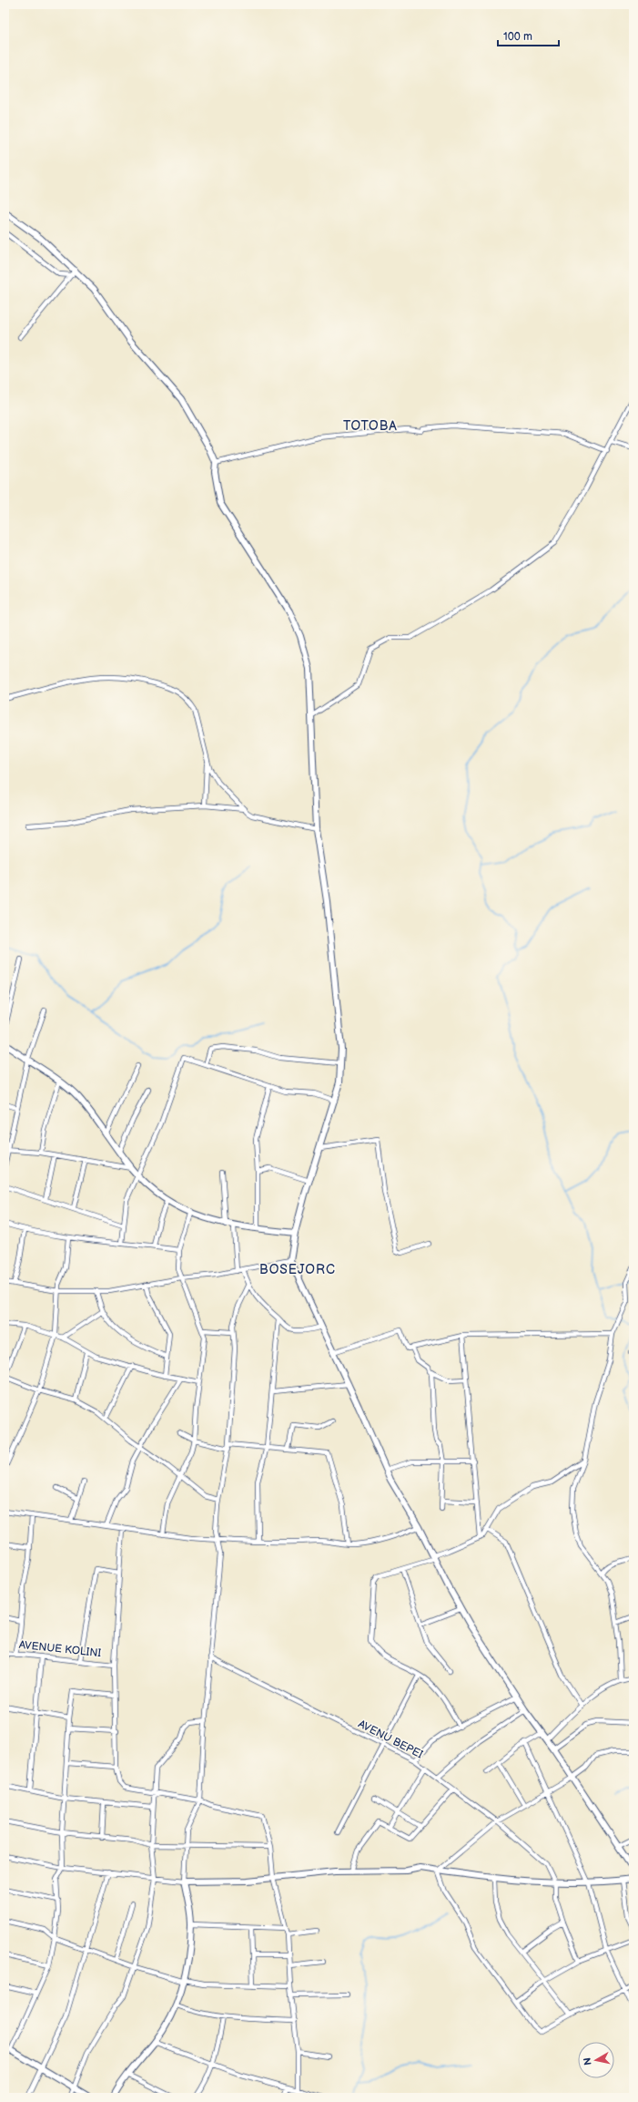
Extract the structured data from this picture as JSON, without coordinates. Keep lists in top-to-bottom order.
{
  "streets": {
    "street": ["AVENUE KOLINI", "AVENU BEPEI"]
  },
  "districts": ["TOTOBA", "BOSEJORC"],
  "scale_bar": "100 m",
  "north": "left"
}
